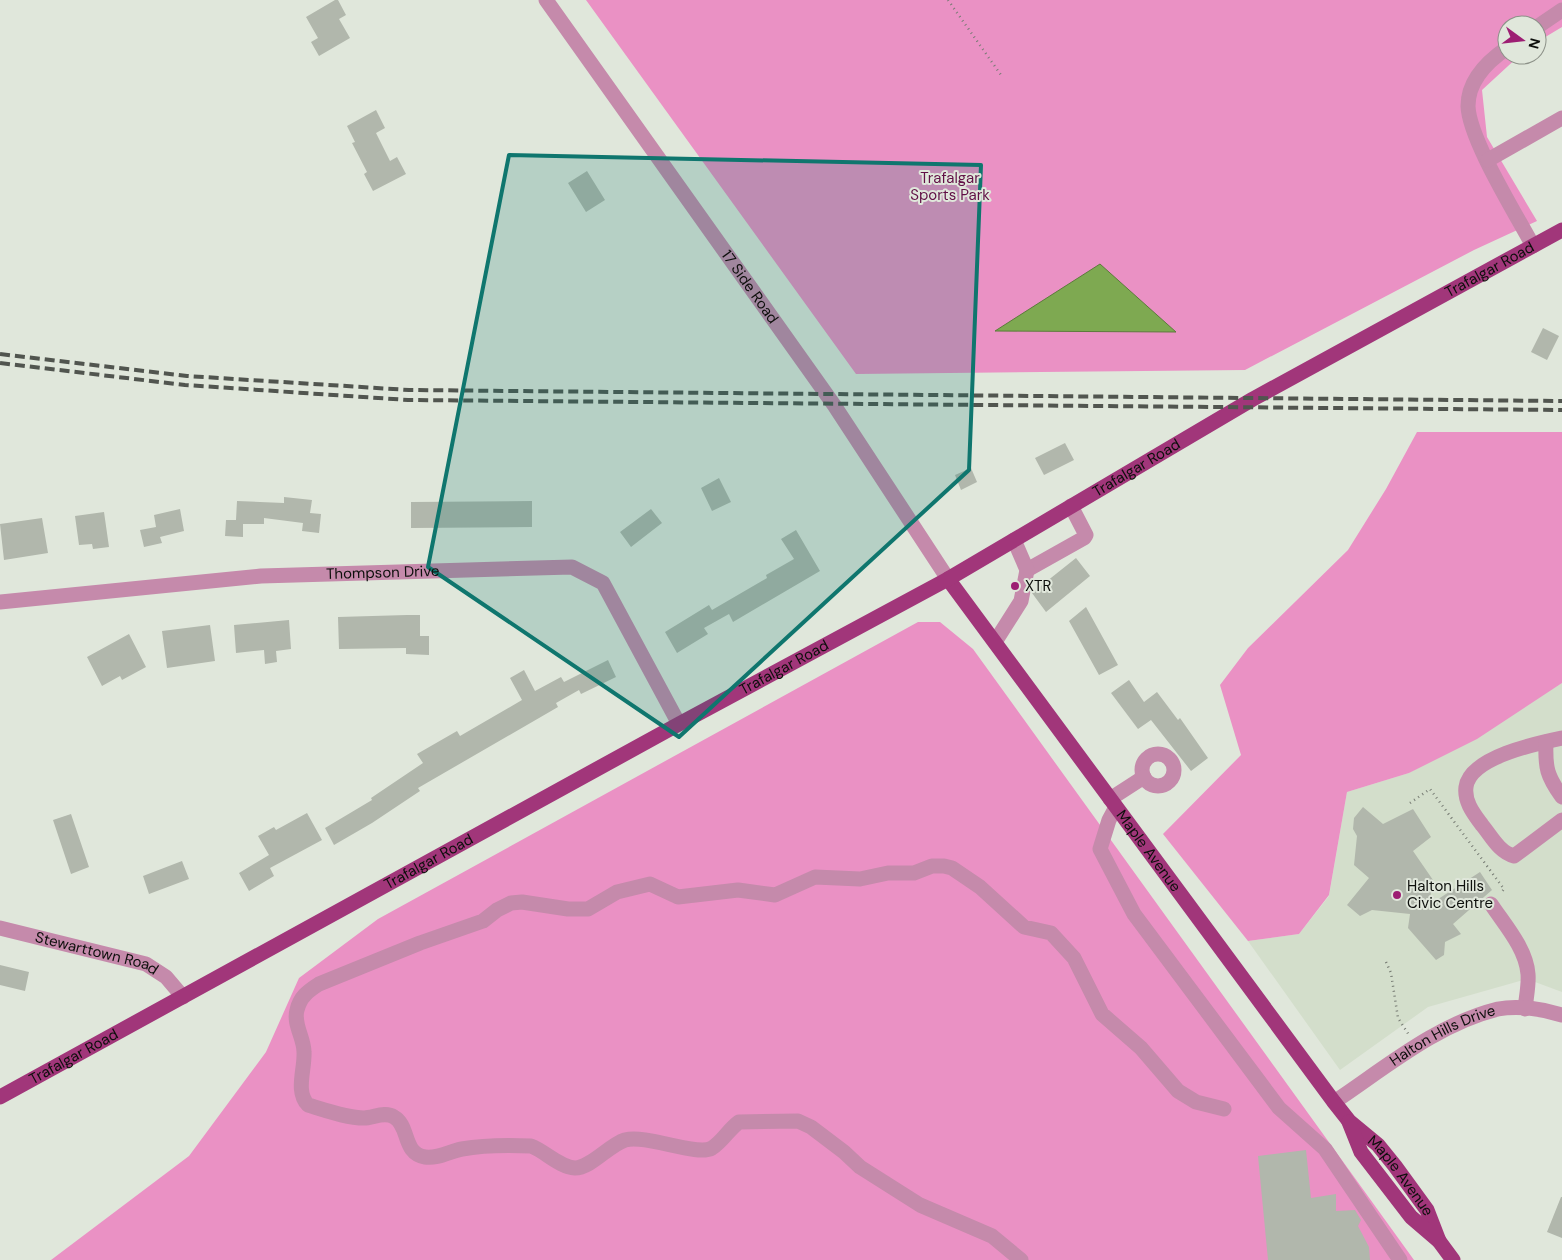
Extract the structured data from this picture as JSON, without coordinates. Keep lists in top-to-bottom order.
{
  "streets": {
    "main road": ["Trafalgar Road", "Maple Avenue"],
    "street": [
      "17 Side Road",
      "Thompson Drive",
      "Stewarttown Road",
      "Halton Hills Drive"
    ]
  },
  "crossings": [
    ["Trafalgar Road", "17 Side Road"],
    ["Trafalgar Road", "Thompson Drive"],
    ["Trafalgar Road", "Maple Avenue"],
    ["Trafalgar Road", "Stewarttown Road"],
    ["17 Side Road", "Maple Avenue"],
    ["Maple Avenue", "Halton Hills Drive"]
  ],
  "parks": ["Trafalgar Sports Park"],
  "places": ["XTR", "Halton Hills Civic Centre"],
  "north": "right"
}
